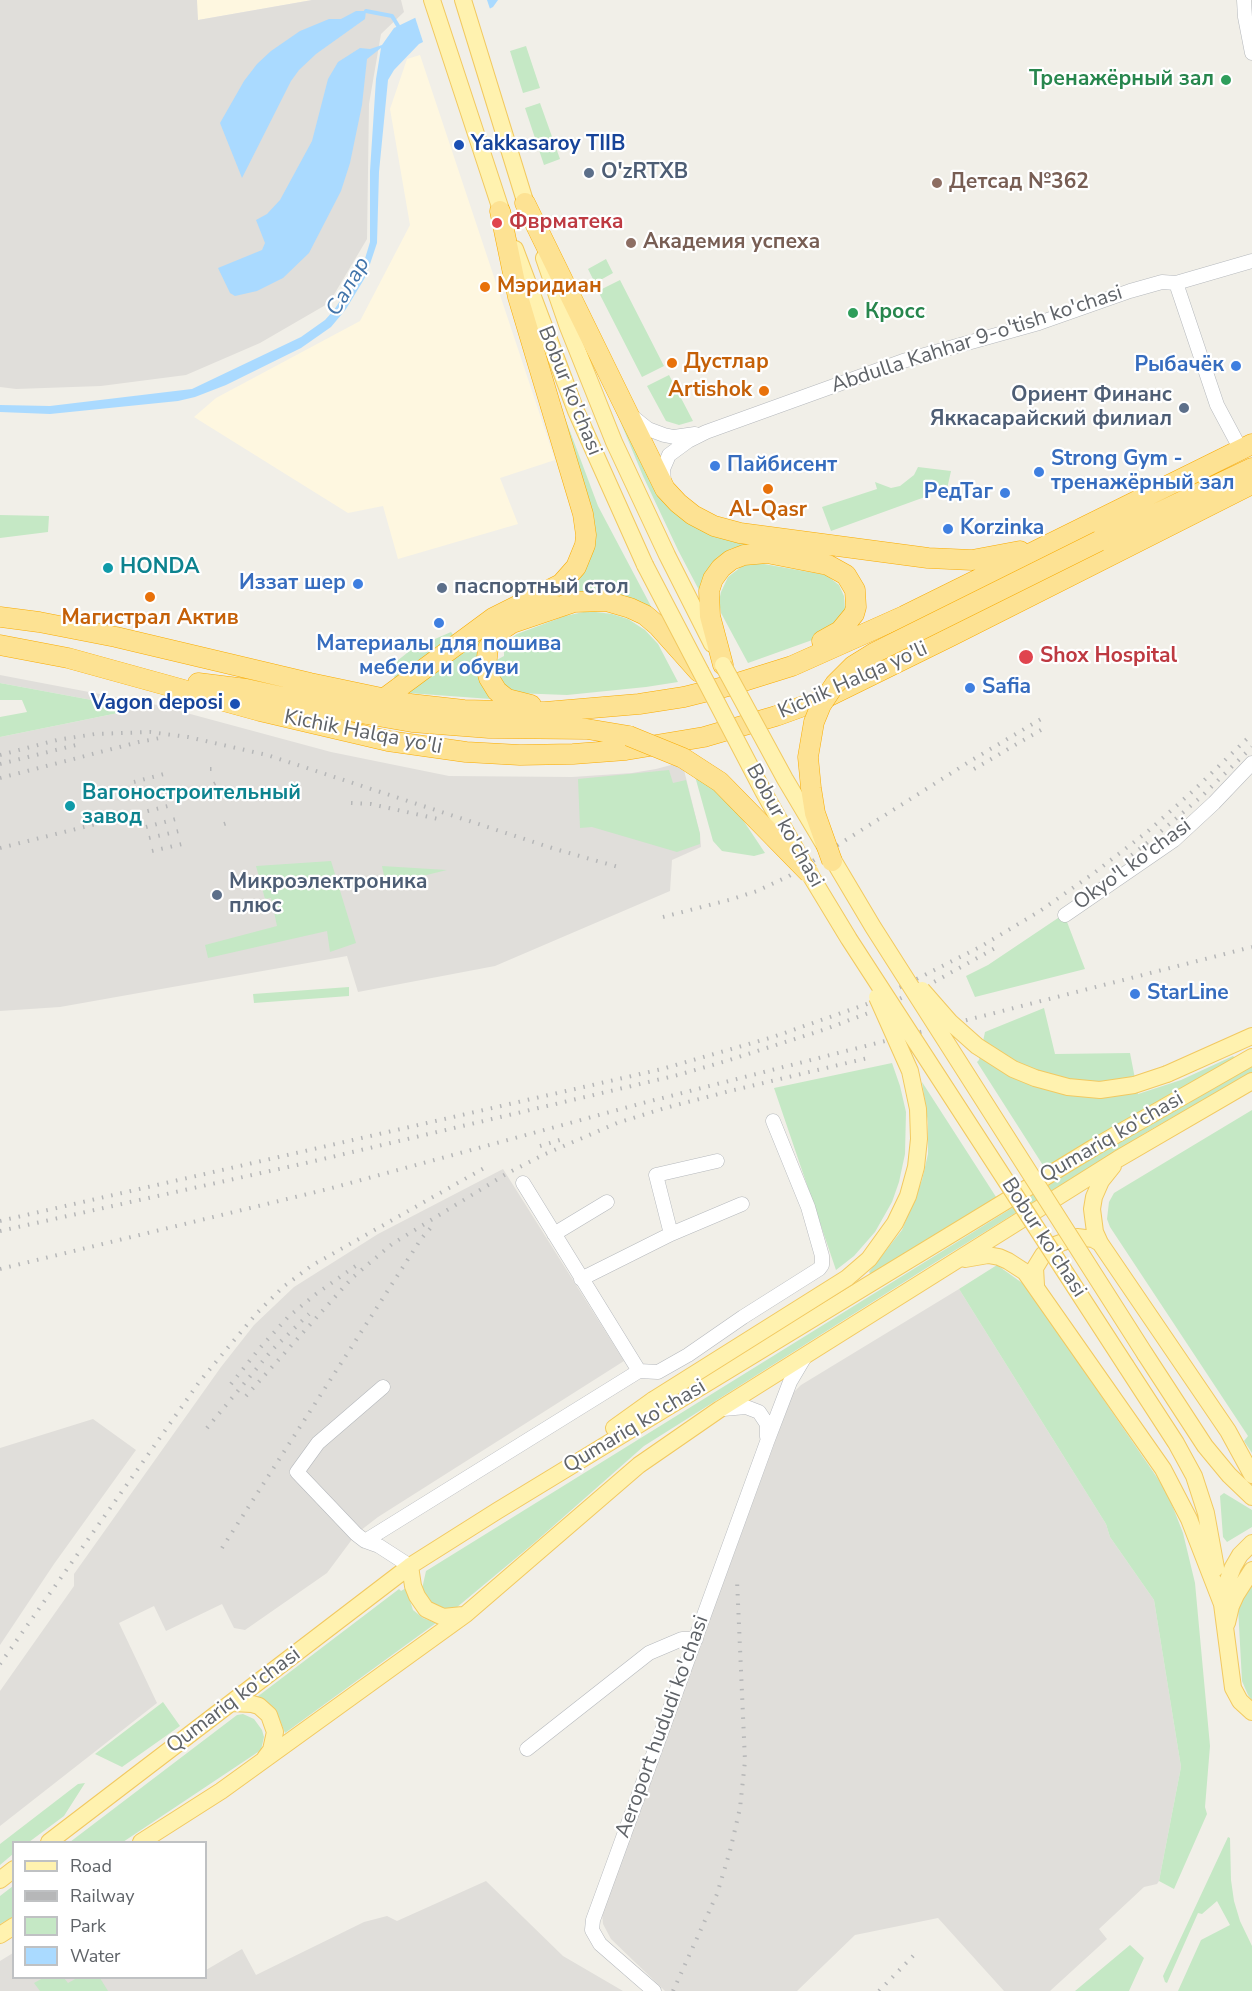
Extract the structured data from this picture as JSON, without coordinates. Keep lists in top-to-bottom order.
{
  "streets": {
    "highway": ["Kichik Halqa yo'li"],
    "main road": ["Bobur ko'chasi", "Qumariq ko'chasi"],
    "street": ["Abdulla Kahhar 9-o'tish ko'chasi", "Okyo'l ko'chasi", "Aeroport hududi ko'chasi"]
  },
  "crossings": [
    ["Qumariq ko'chasi", "Aeroport hududi ko'chasi"]
  ],
  "water": ["Салар"],
  "places": [
    "Тренажёрный зал",
    "Yakkasaroy TIIB",
    "O'zRTXB",
    "Детсад №362",
    "Фврматека",
    "Академия успеха",
    "Мэридиан",
    "Кросс",
    "Дустлар",
    "Рыбачёк",
    "Artishok",
    "Ориент Финанс Яккасарайский филиал",
    "Пайбисент",
    "Strong Gym - тренажёрный зал",
    "Al-Qasr",
    "РедТаг",
    "Korzinka",
    "HONDA",
    "Иззат шер",
    "паспортный стол",
    "Магистрал Актив",
    "Материалы для пошива мебели и обуви",
    "Shox Hospital",
    "Safia",
    "Vagon deposi",
    "Вагоностроительный завод",
    "Микроэлектроника плюс",
    "StarLine"
  ],
  "legend": [
    "Road",
    "Railway",
    "Park",
    "Water"
  ]
}
